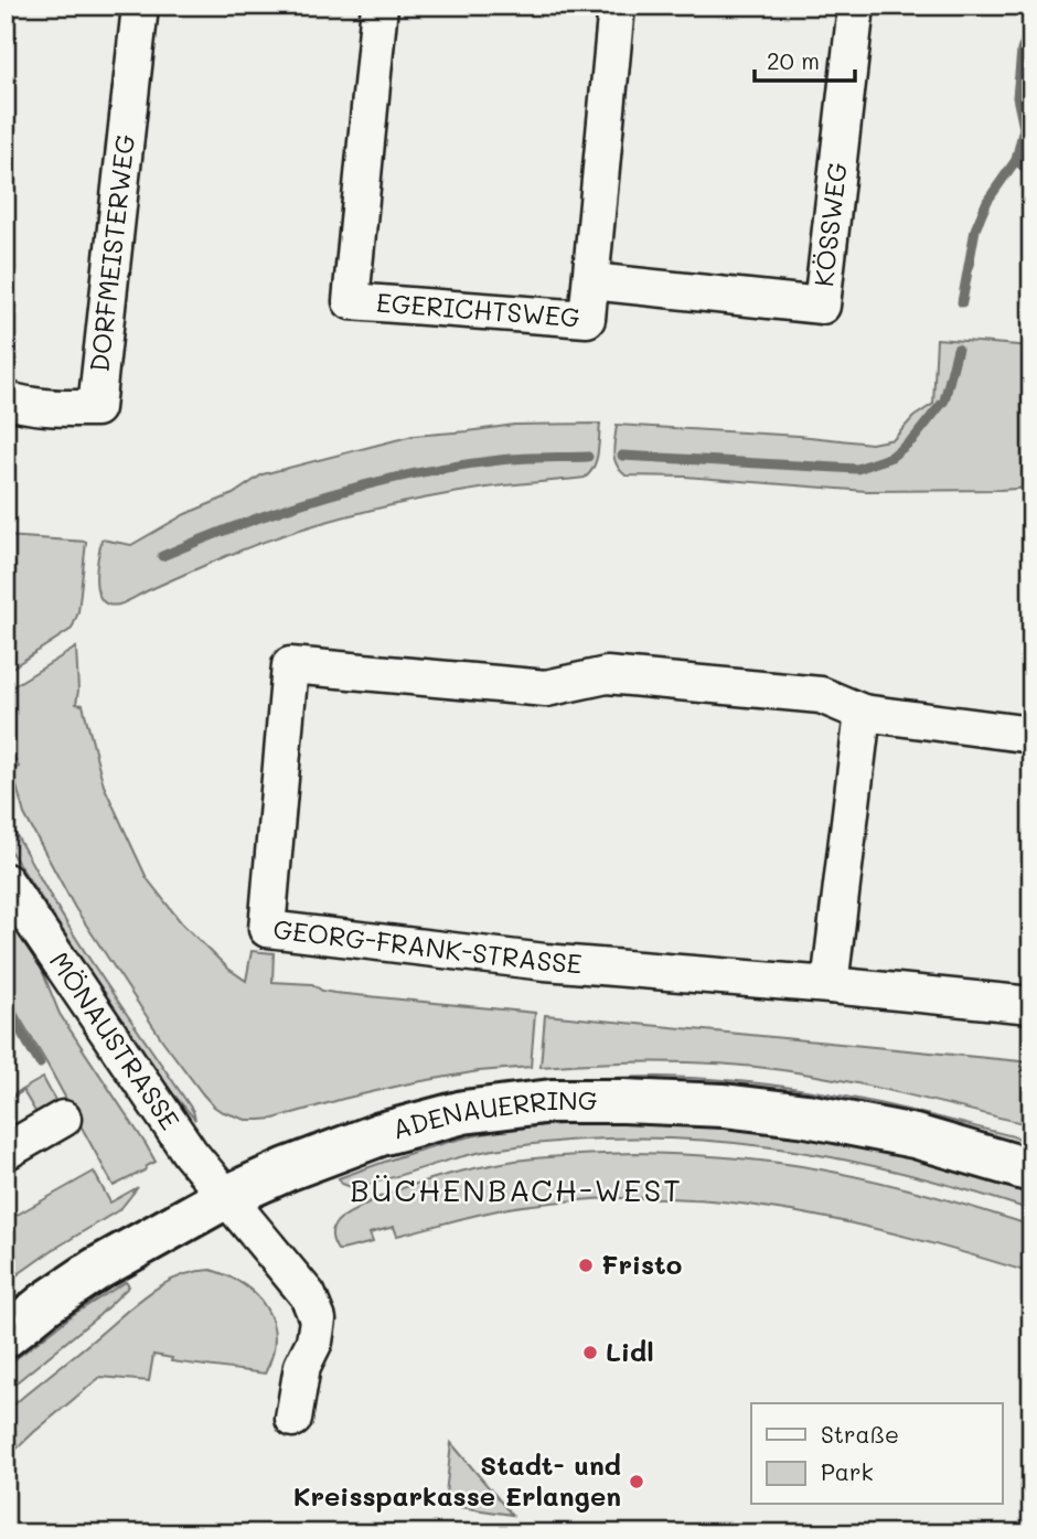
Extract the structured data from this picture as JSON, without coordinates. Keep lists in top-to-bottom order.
{
  "streets": {
    "main road": ["ADENAUERRING"],
    "street": [
      "KÖSSWEG",
      "DORFMEISTERWEG",
      "EGERICHTSWEG",
      "GEORG-FRANK-STRASSE",
      "MÖNAUSTRASSE"
    ]
  },
  "crossings": [
    ["KÖSSWEG", "EGERICHTSWEG"],
    ["MÖNAUSTRASSE", "ADENAUERRING"]
  ],
  "districts": ["BÜCHENBACH-WEST"],
  "places": ["Fristo", "Lidl", "Stadt- und Kreissparkasse Erlangen"],
  "legend": ["Straße", "Park"],
  "scale_bar": "20 m"
}
